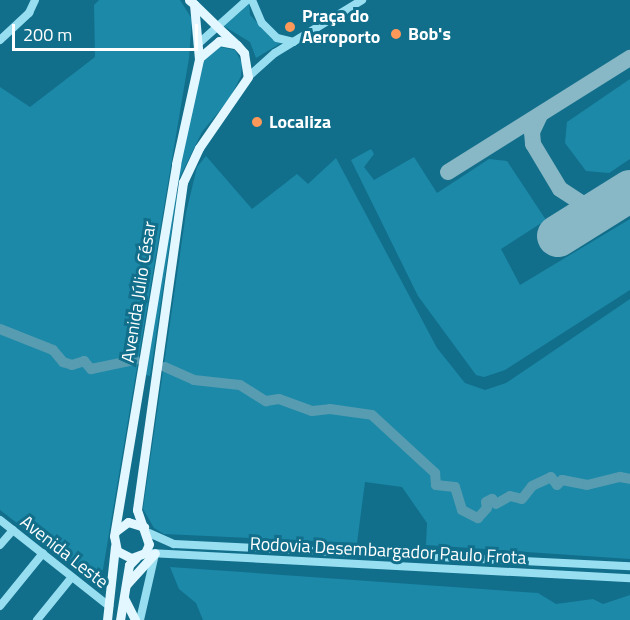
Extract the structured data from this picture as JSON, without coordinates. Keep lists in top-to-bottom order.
{
  "streets": {
    "main road": ["Avenida Júlio César"],
    "street": ["Rodovia Desembargador Paulo Frota", "Avenida Leste"]
  },
  "crossings": [
    ["Avenida Júlio César", "Rodovia Desembargador Paulo Frota"]
  ],
  "places": ["Praça do Aeroporto", "Bob's", "Localiza"],
  "scale_bar": "200 m"
}
